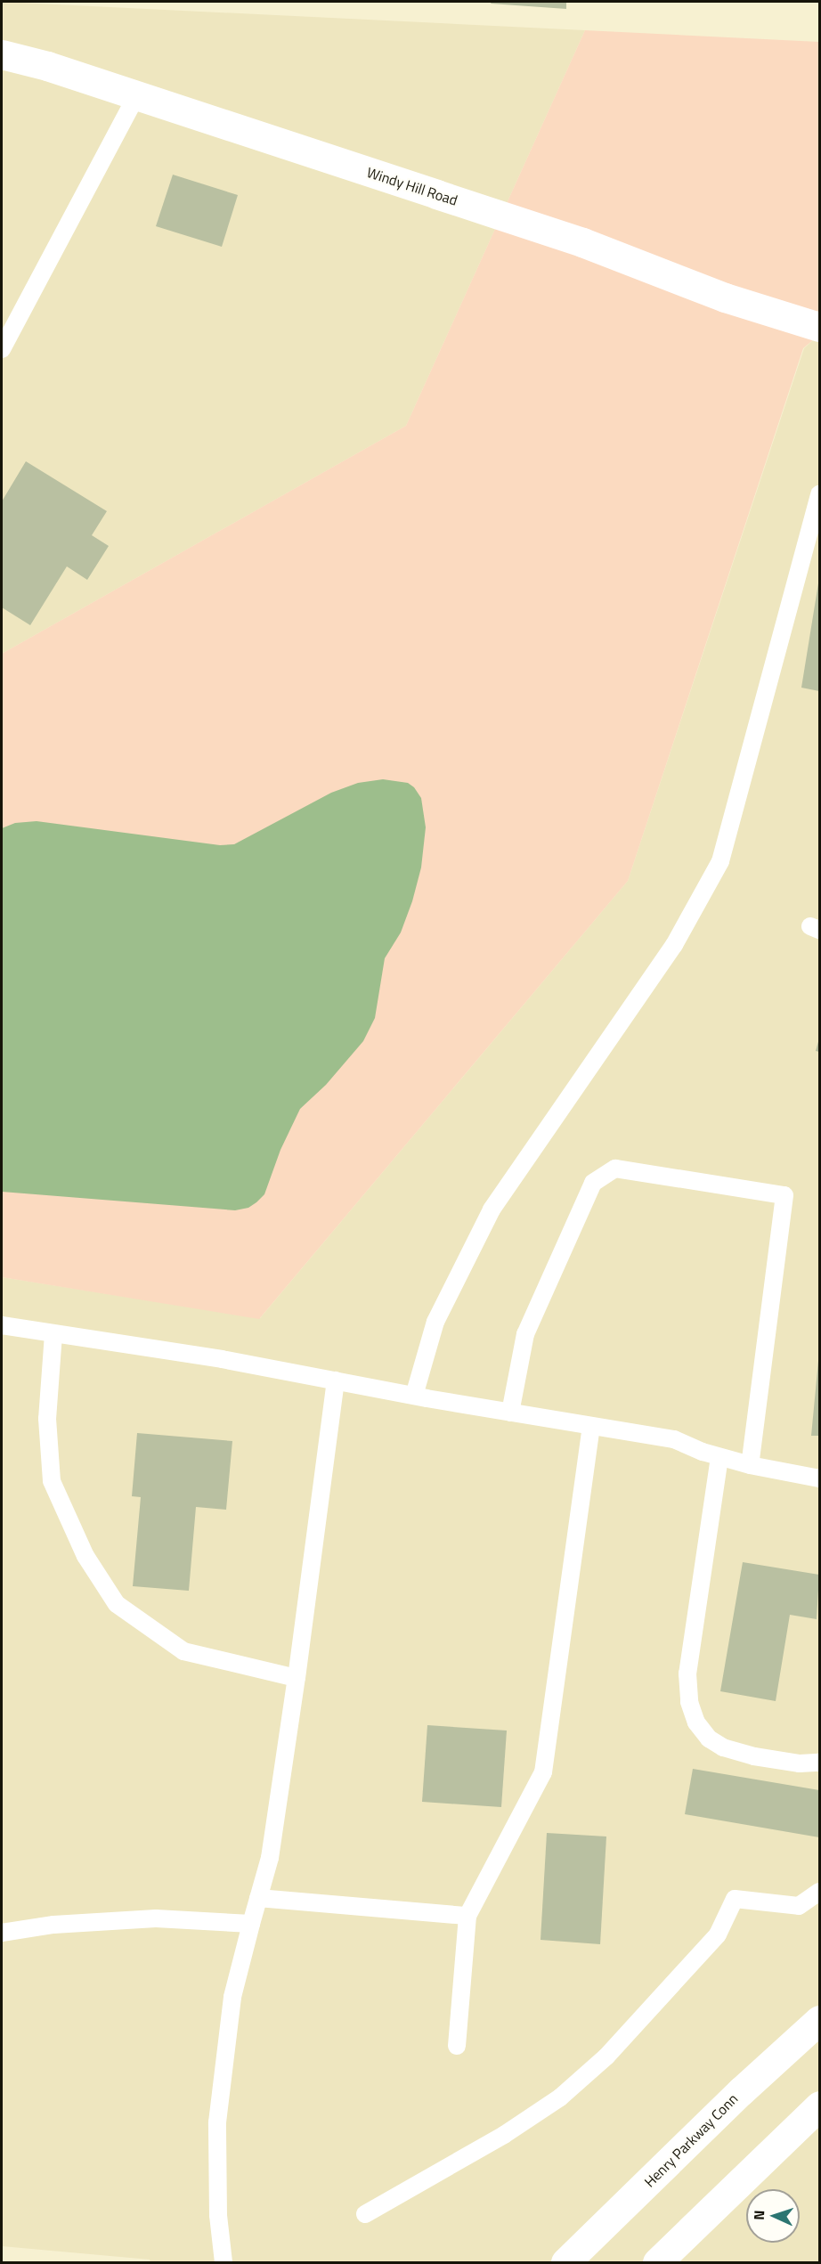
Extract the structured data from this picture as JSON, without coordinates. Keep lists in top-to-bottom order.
{
  "streets": {
    "street": ["Windy Hill Road", "Henry Parkway Conn"]
  },
  "north": "left"
}
